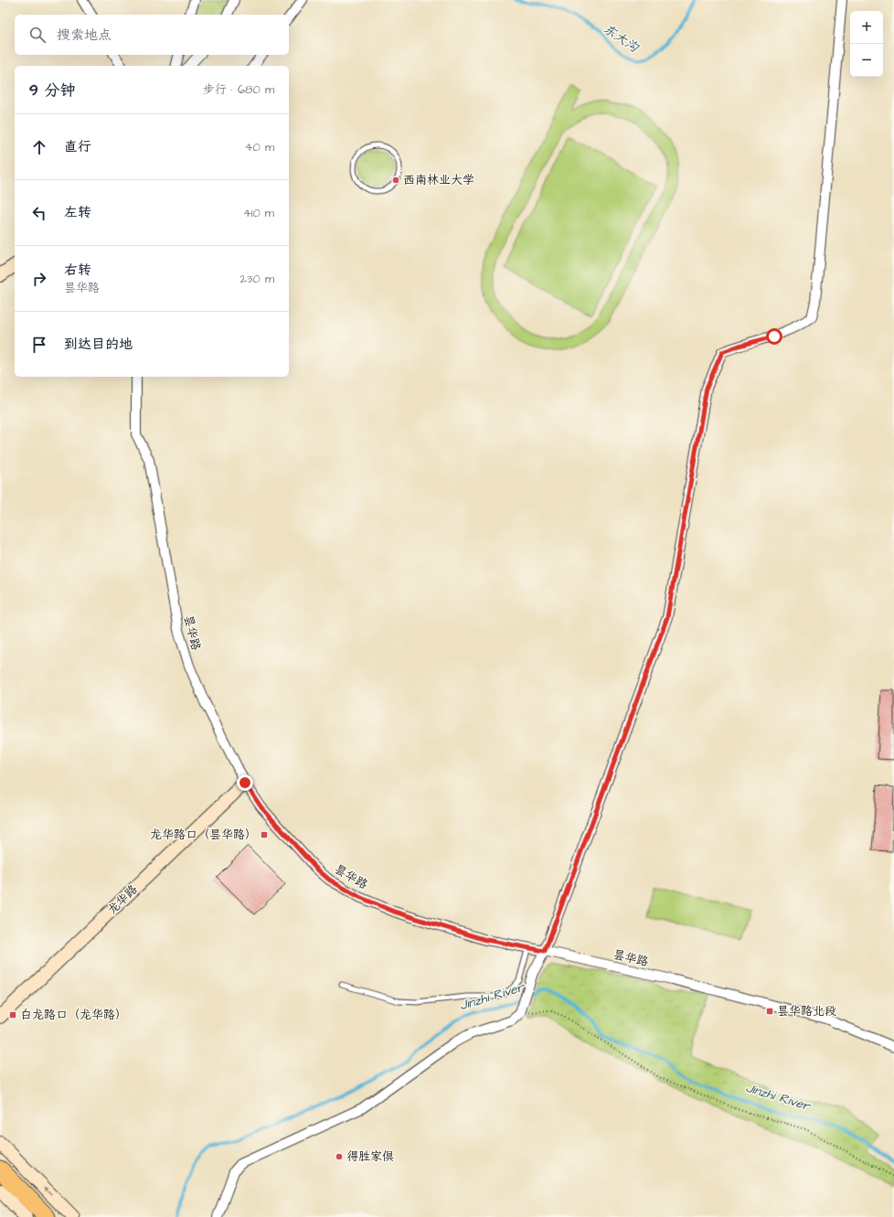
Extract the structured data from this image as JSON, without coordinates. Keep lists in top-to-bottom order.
{
  "streets": {
    "street": ["昙华路", "龙华路"]
  },
  "crossings": [
    ["昙华路", "龙华路"]
  ],
  "water": ["东大沟", "Jinzhi River"],
  "places": {
    "other": ["西南林业大学", "得胜家俱"],
    "transit": ["龙华路口（昙华路）", "昙华路北段", "白龙路口（龙华路）"]
  },
  "page": {
    "map_buttons": ["+", "−"],
    "search": "搜索地点",
    "heading": ["9 分钟", "步行 · 680 m"],
    "list": [
      ["直行", "40 m"],
      ["左转", "410 m"],
      ["右转", "昙华路", "230 m"],
      "到达目的地"
    ]
  }
}
